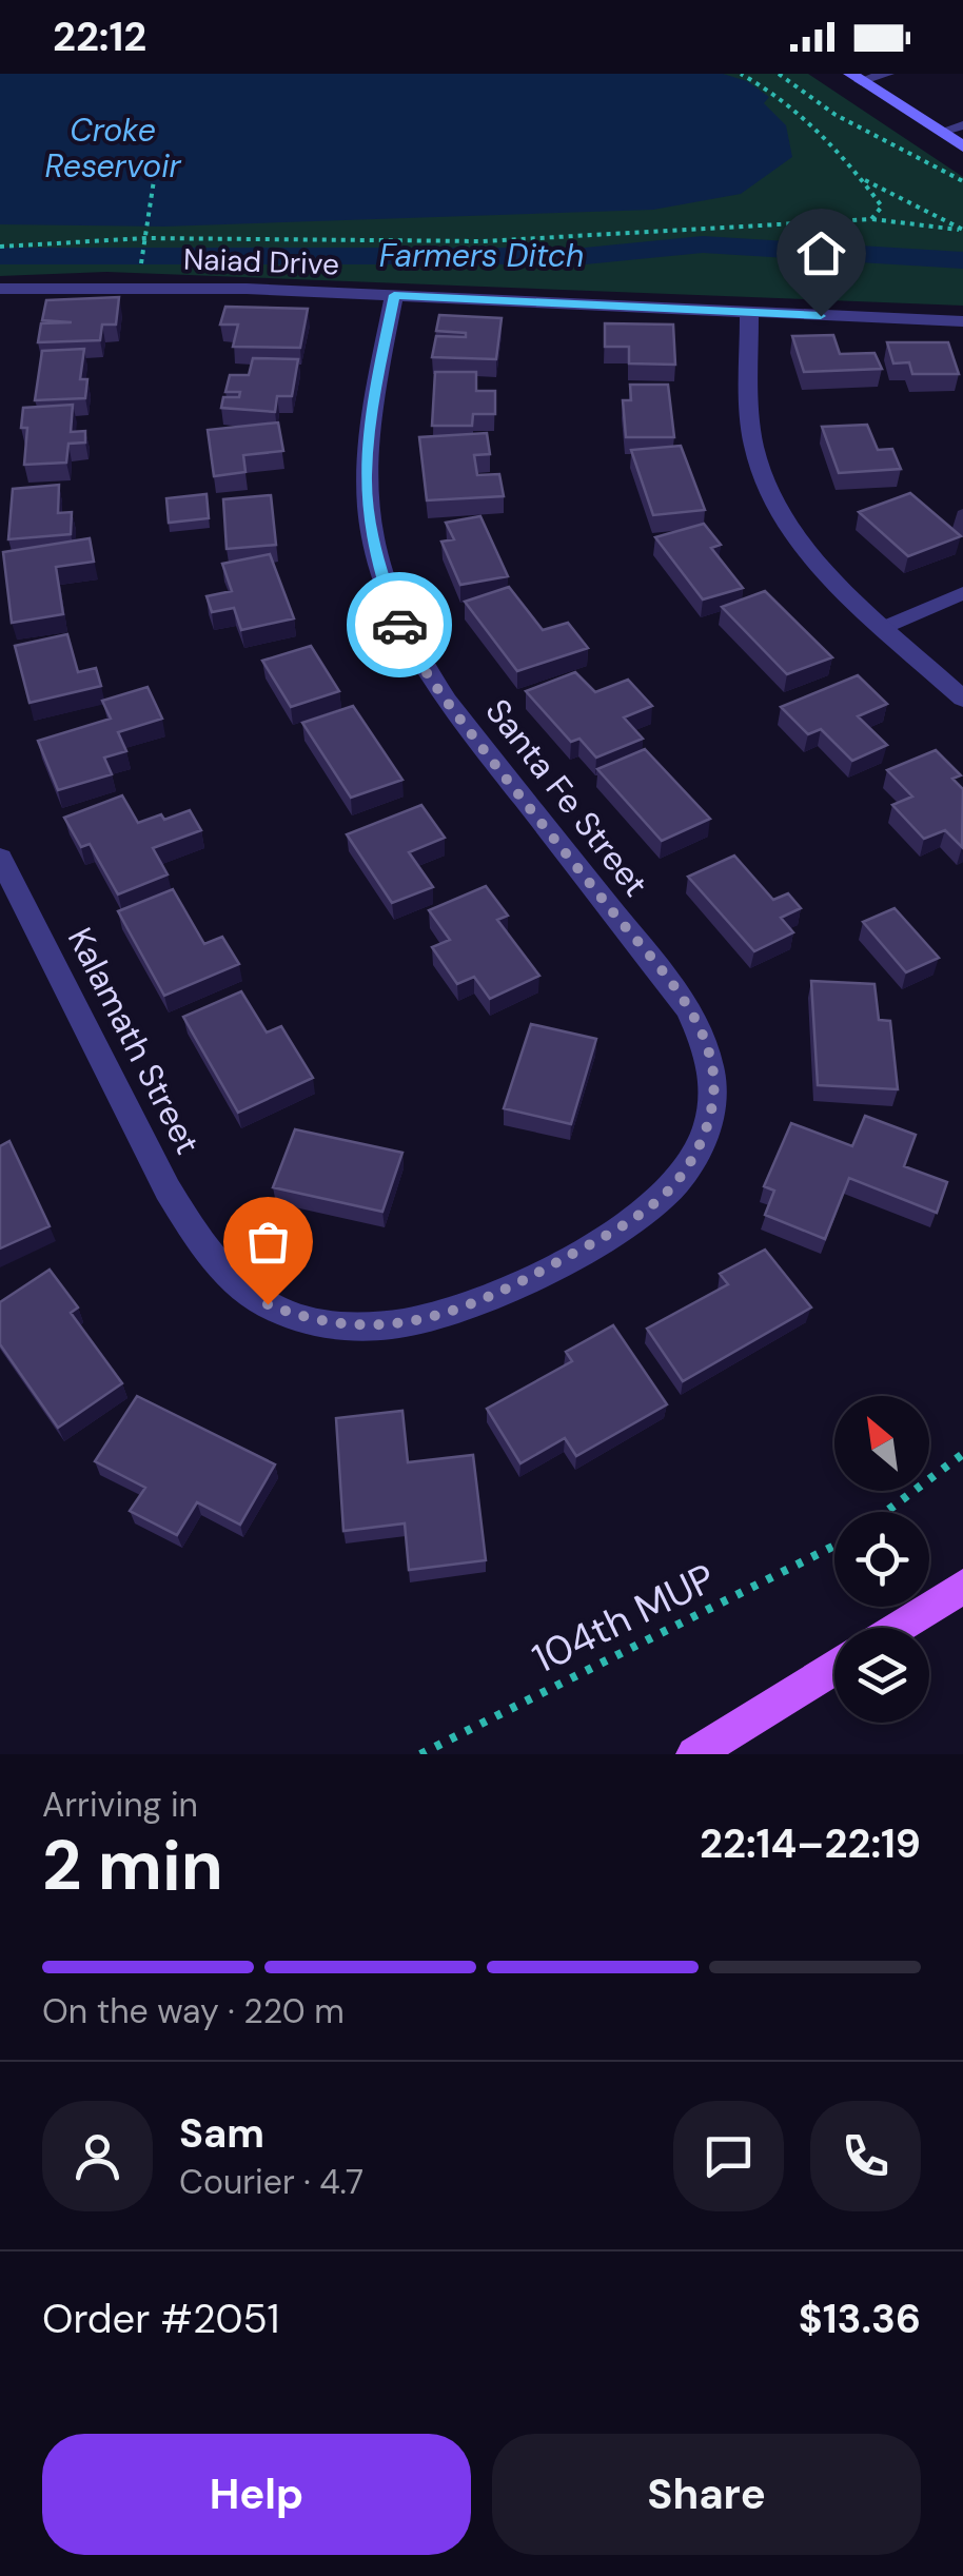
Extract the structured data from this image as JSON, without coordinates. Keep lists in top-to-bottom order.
{
  "streets": {
    "street": ["Naiad Drive", "Santa Fe Street", "Kalamath Street"],
    "path": ["104th MUP"]
  },
  "crossings": [
    ["Naiad Drive", "Santa Fe Street"],
    ["Santa Fe Street", "Kalamath Street"]
  ],
  "water": ["Croke Reservoir", "Farmers Ditch"],
  "north": "top left",
  "page": {
    "status": "22:12",
    "heading": ["2 min", "Arriving in", "22:14–22:19"],
    "panel": [
      "Sam",
      "Courier · 4.7",
      "Order #2051",
      "$13.36"
    ],
    "bar": "On the way · 220 m",
    "buttons": ["Help", "Share"]
  }
}
